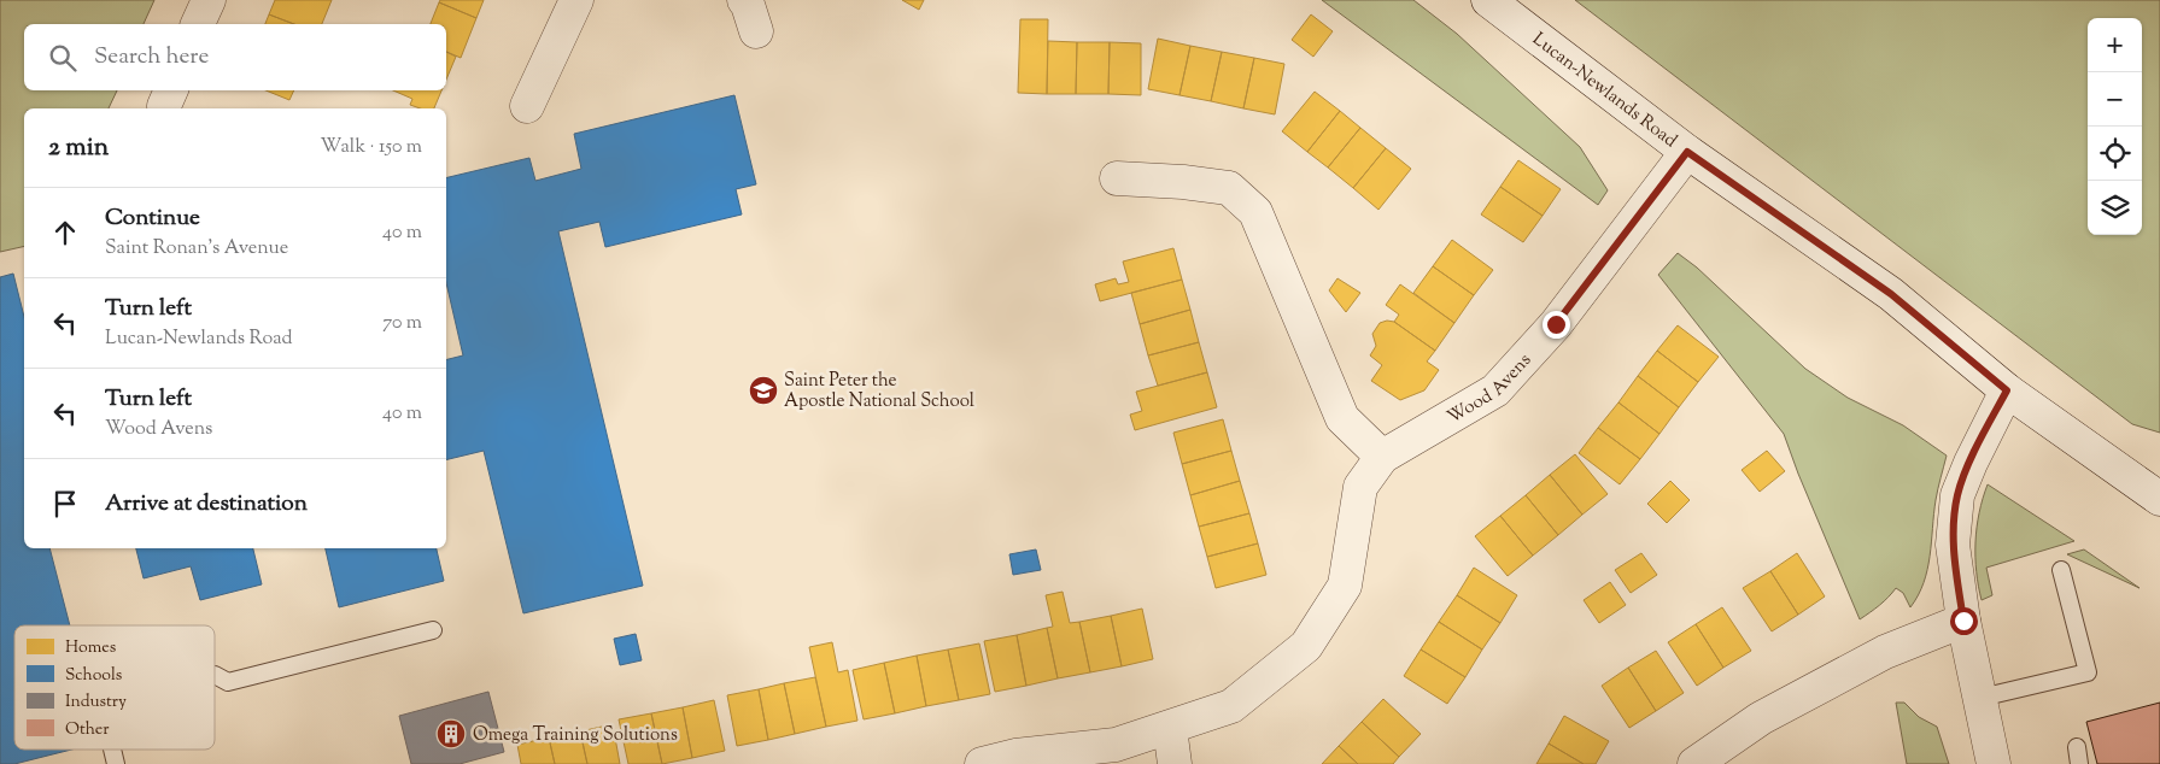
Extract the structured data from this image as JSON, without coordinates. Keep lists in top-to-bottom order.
{
  "streets": {
    "street": ["Lucan-Newlands Road", "Wood Avens"]
  },
  "crossings": [
    ["Lucan-Newlands Road", "Wood Avens"]
  ],
  "places": {
    "school or university": ["Saint Peter the Apostle National School"],
    "building": ["Omega Training Solutions"]
  },
  "legend": [
    "Homes",
    "Schools",
    "Industry",
    "Other"
  ],
  "page": {
    "map_buttons": ["+", "−"],
    "search": "Search here",
    "heading": ["2 min", "Walk · 150 m"],
    "list": [
      ["Continue", "Saint Ronan's Avenue", "40 m"],
      ["Turn left", "Lucan-Newlands Road", "70 m"],
      ["Turn left", "Wood Avens", "40 m"],
      "Arrive at destination"
    ]
  }
}
